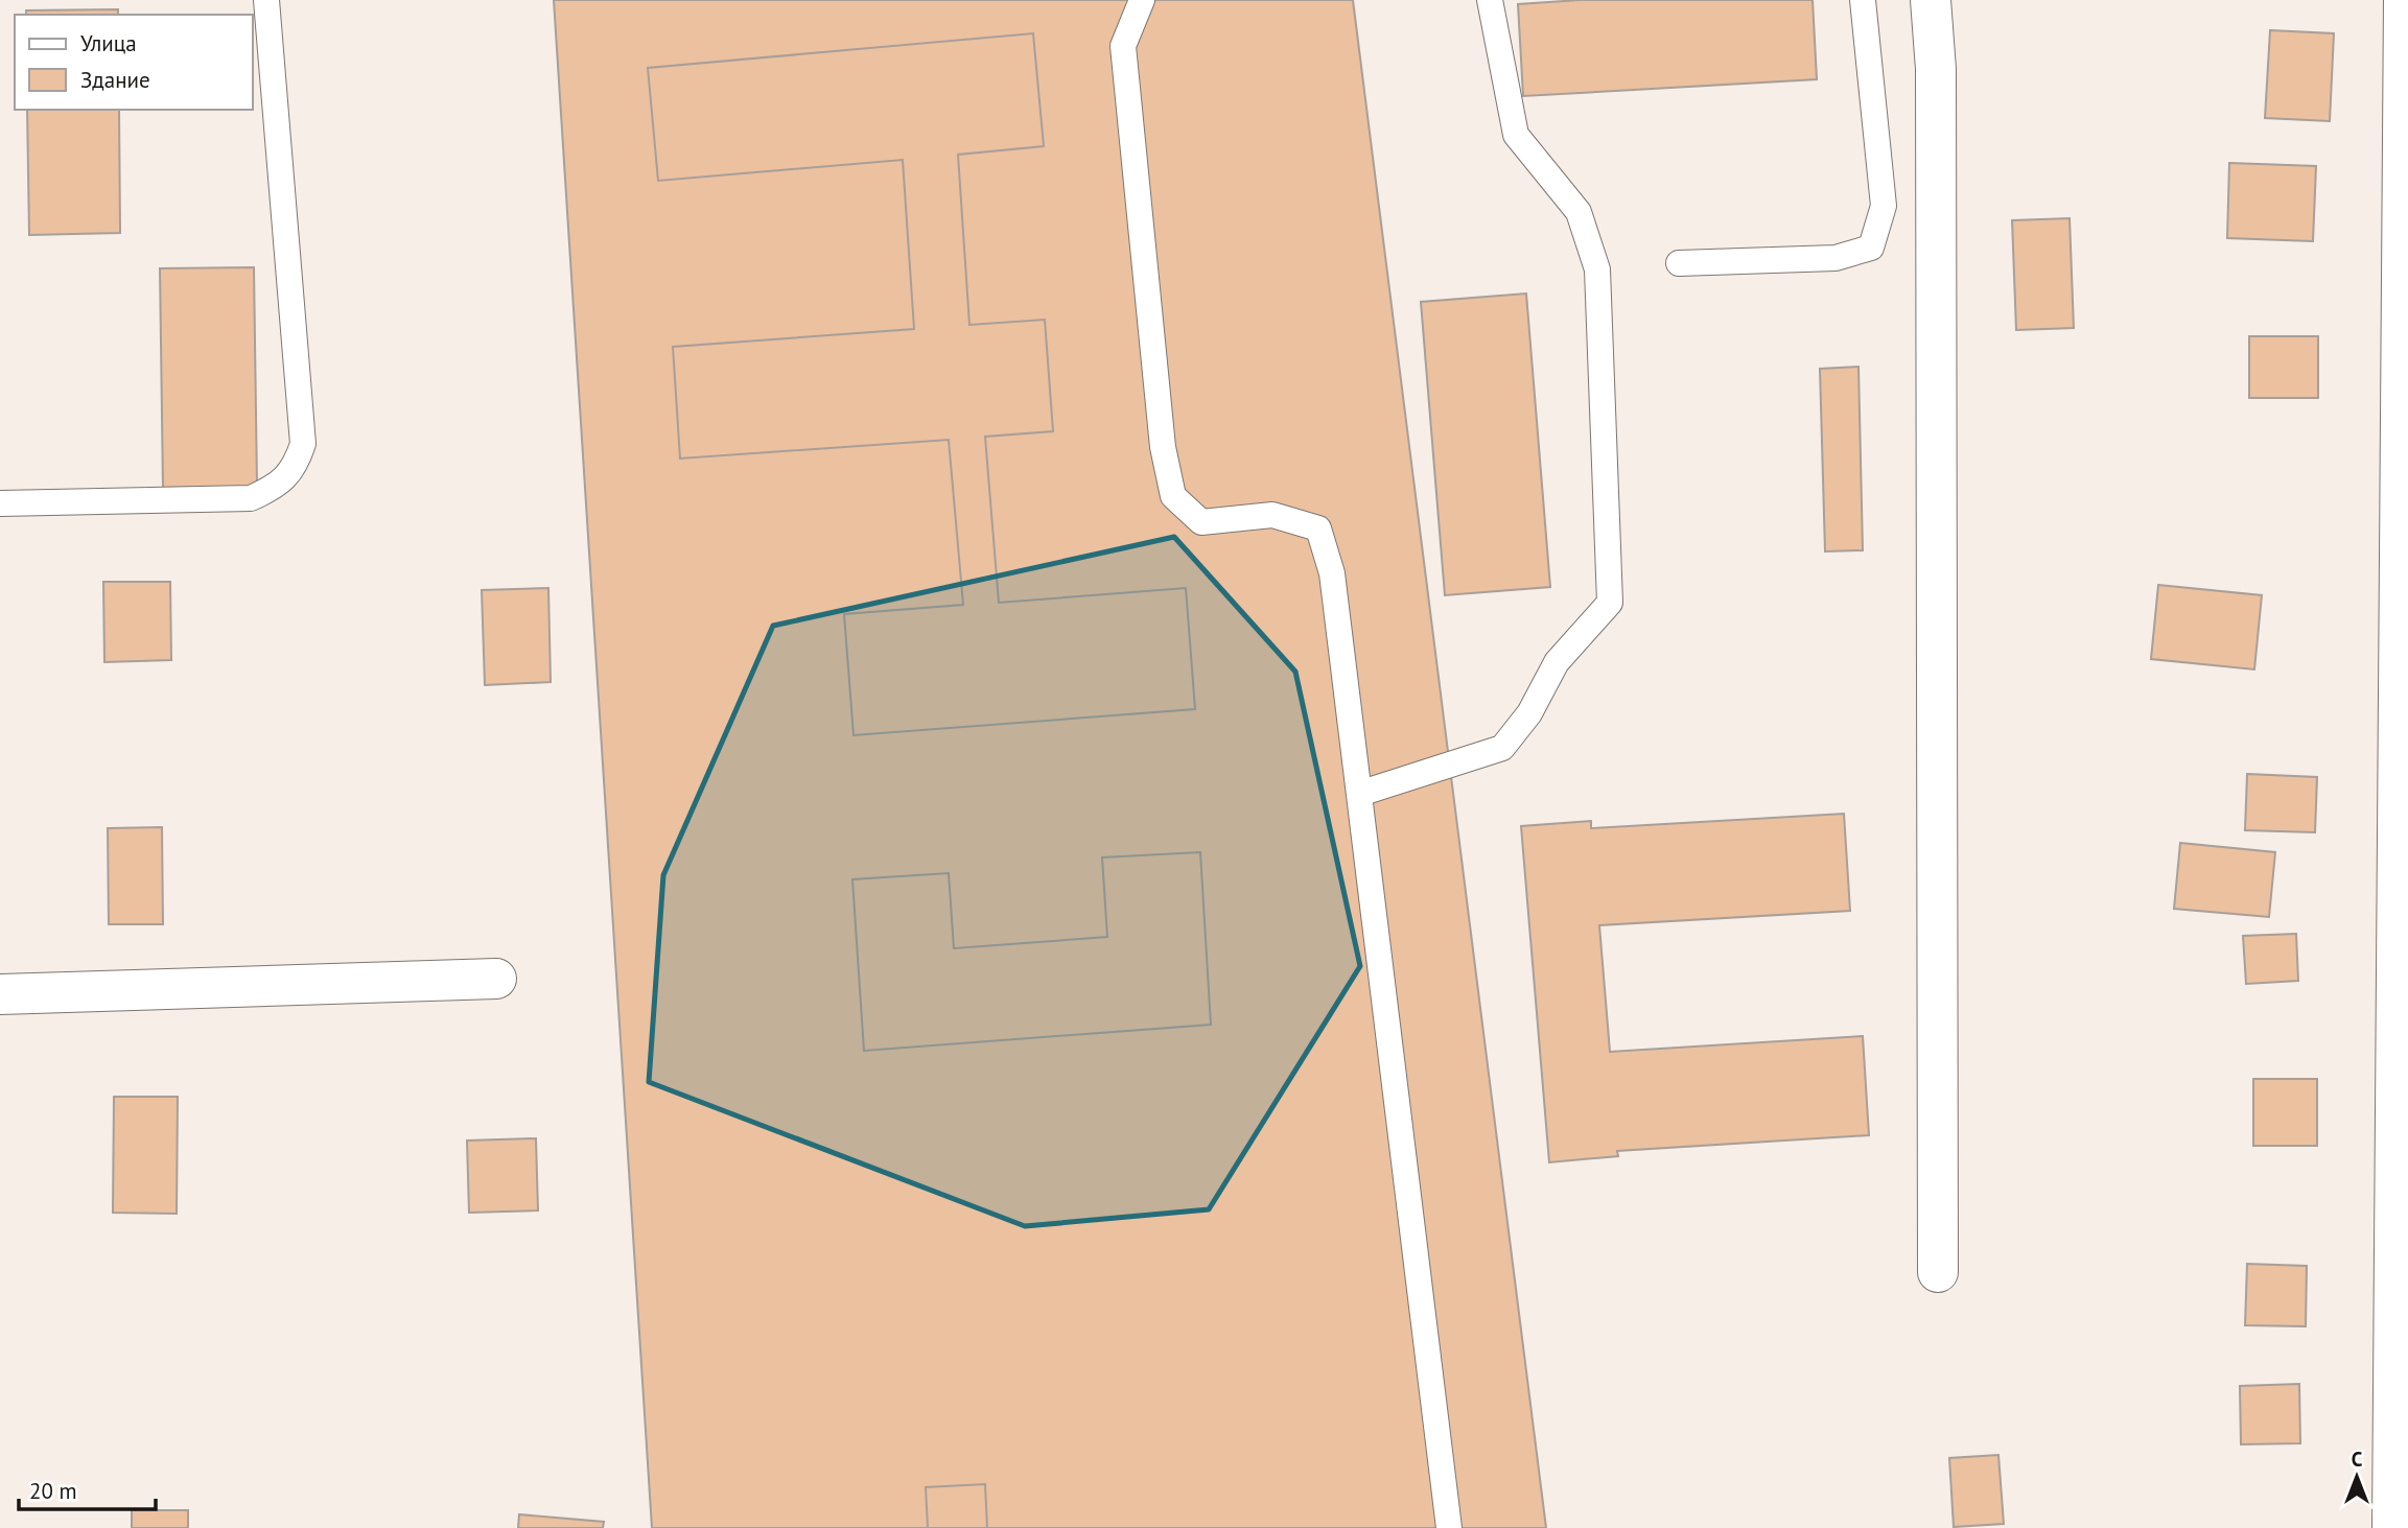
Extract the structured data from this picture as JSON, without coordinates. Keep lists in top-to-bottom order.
{
  "legend": ["Улица", "Здание"],
  "scale_bar": "20 m",
  "north": "top"
}
